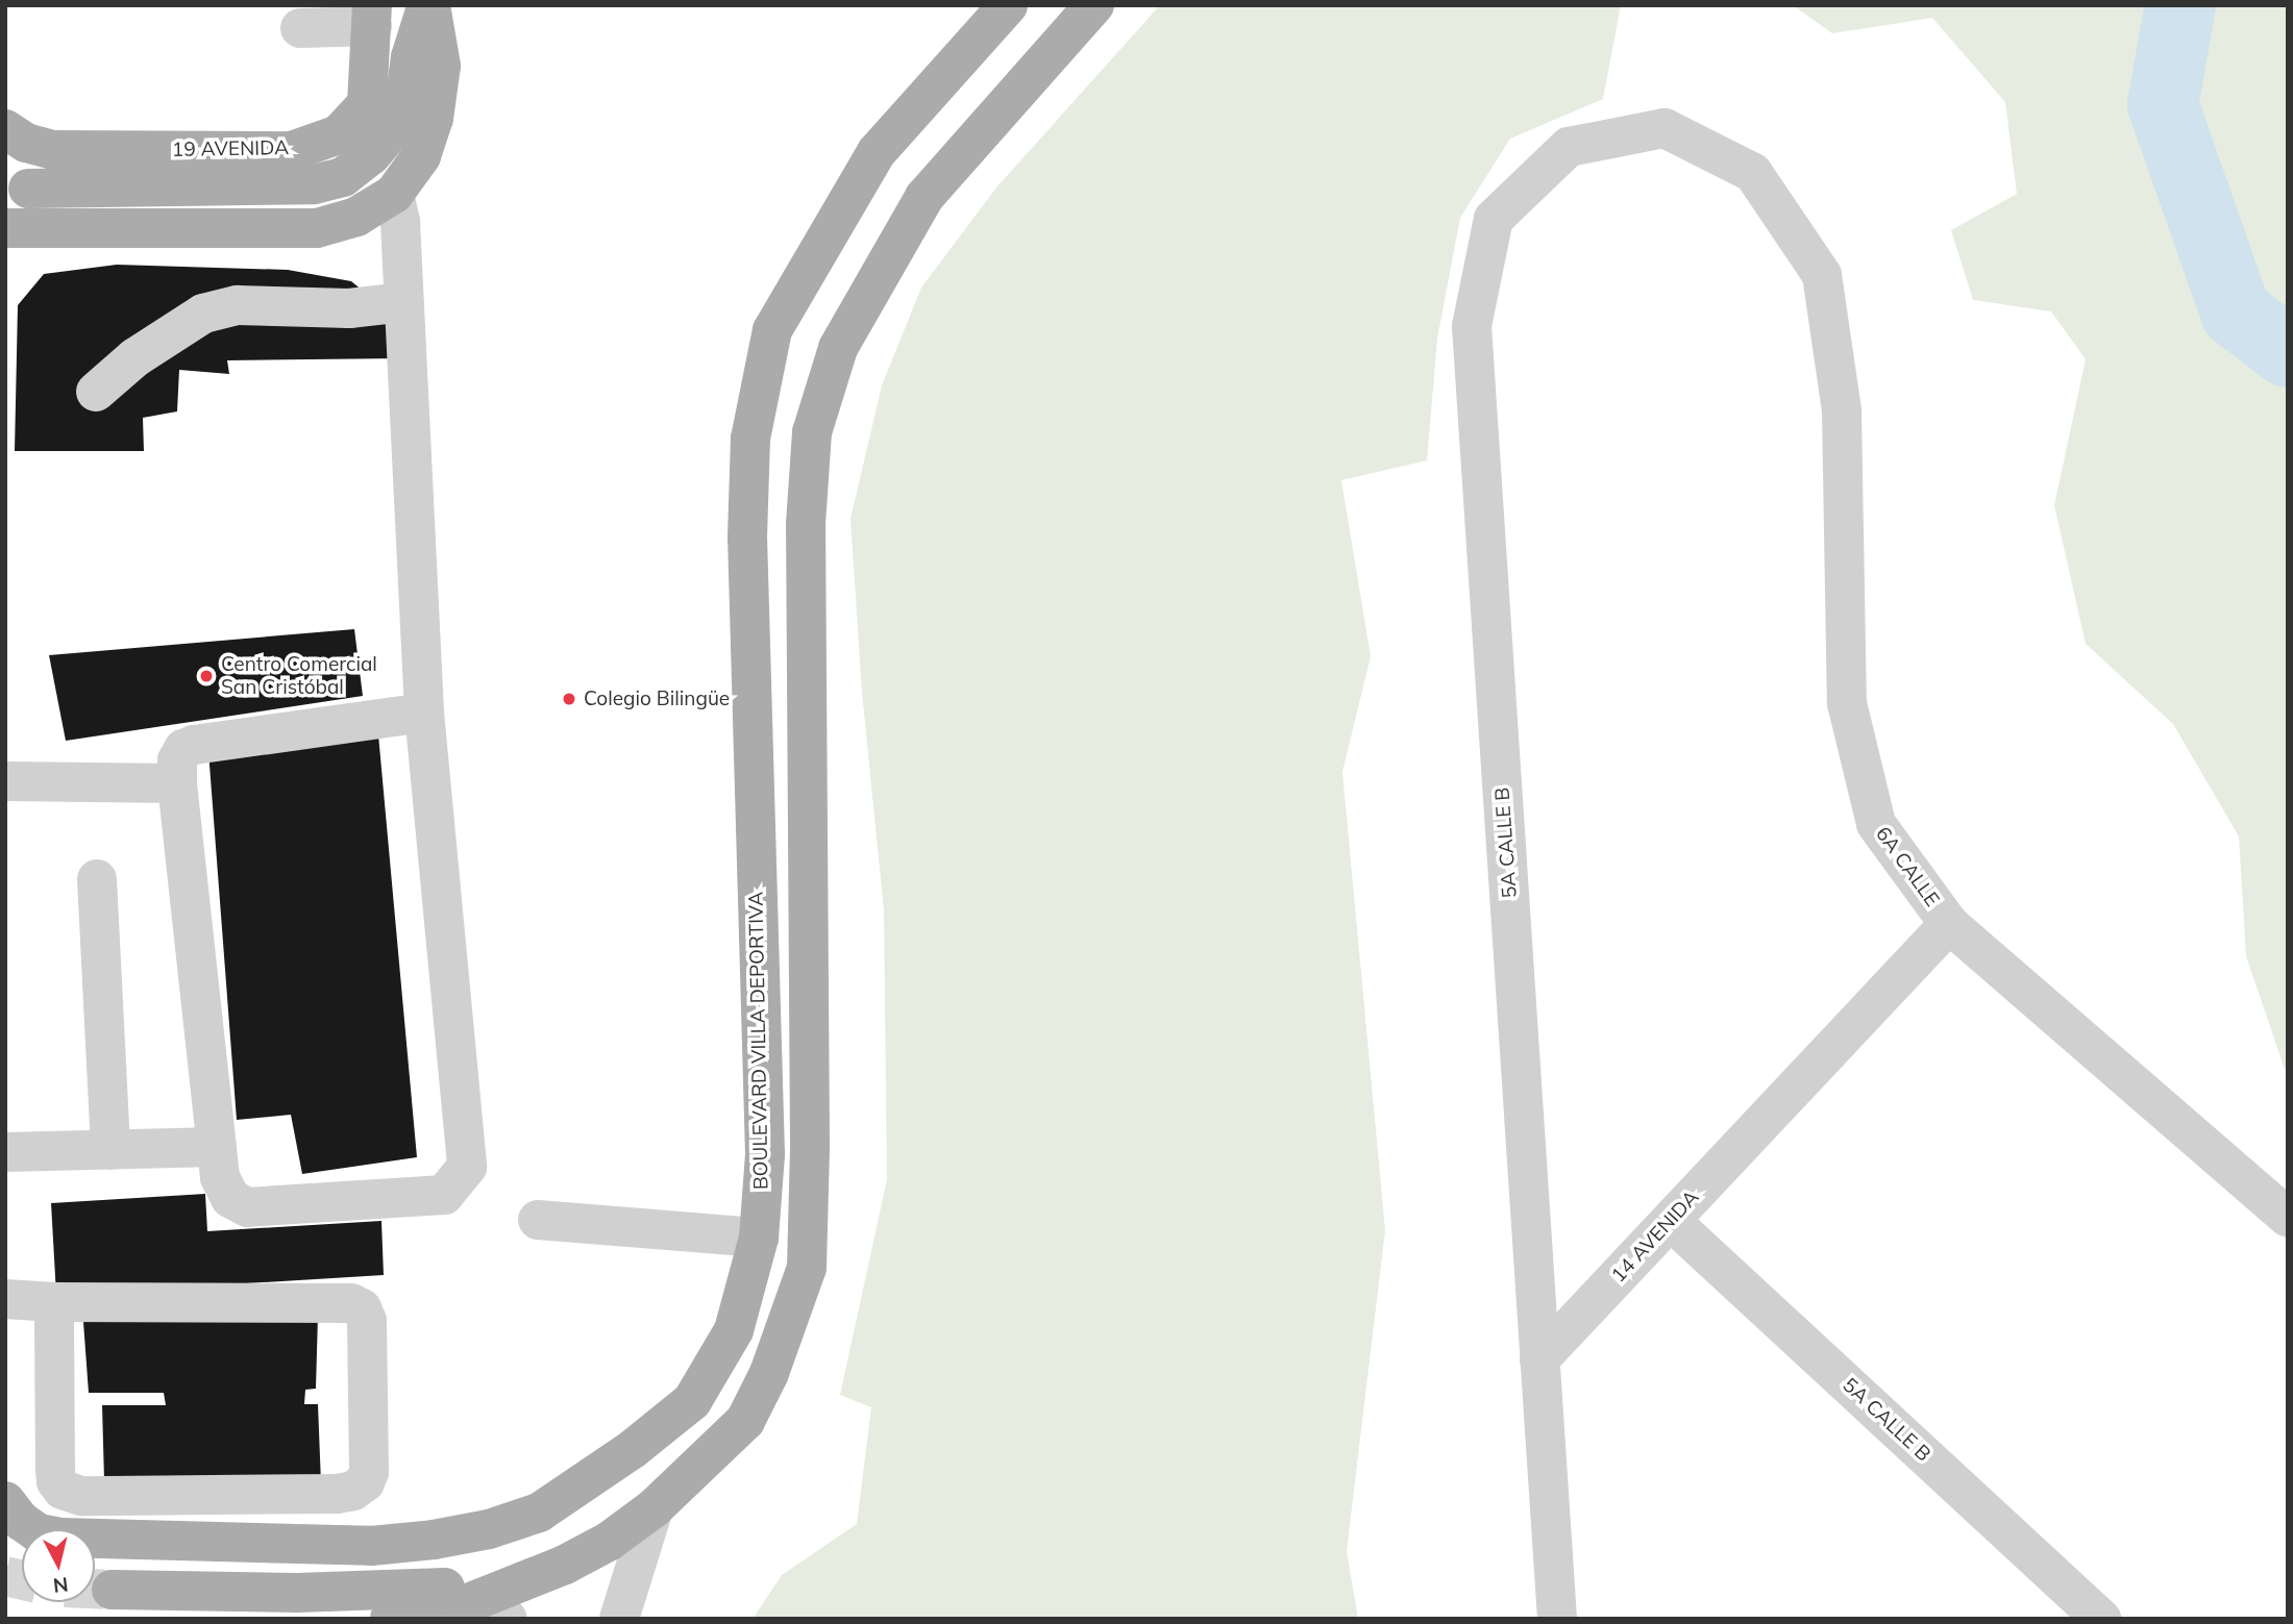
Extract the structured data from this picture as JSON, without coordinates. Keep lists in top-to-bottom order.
{
  "streets": {
    "main road": ["19 AVENIDA", "BOULEVARD VILLA DEPORTIVA"],
    "street": ["5A CALLE B", "6A CALLE", "14 AVENIDA"]
  },
  "crossings": [
    ["5A CALLE B", "6A CALLE"],
    ["5A CALLE B", "14 AVENIDA"],
    ["6A CALLE", "14 AVENIDA"]
  ],
  "places": ["Centro Comercial San Cristóbal", "Colegio Bilingüe"],
  "north": "bottom"
}
